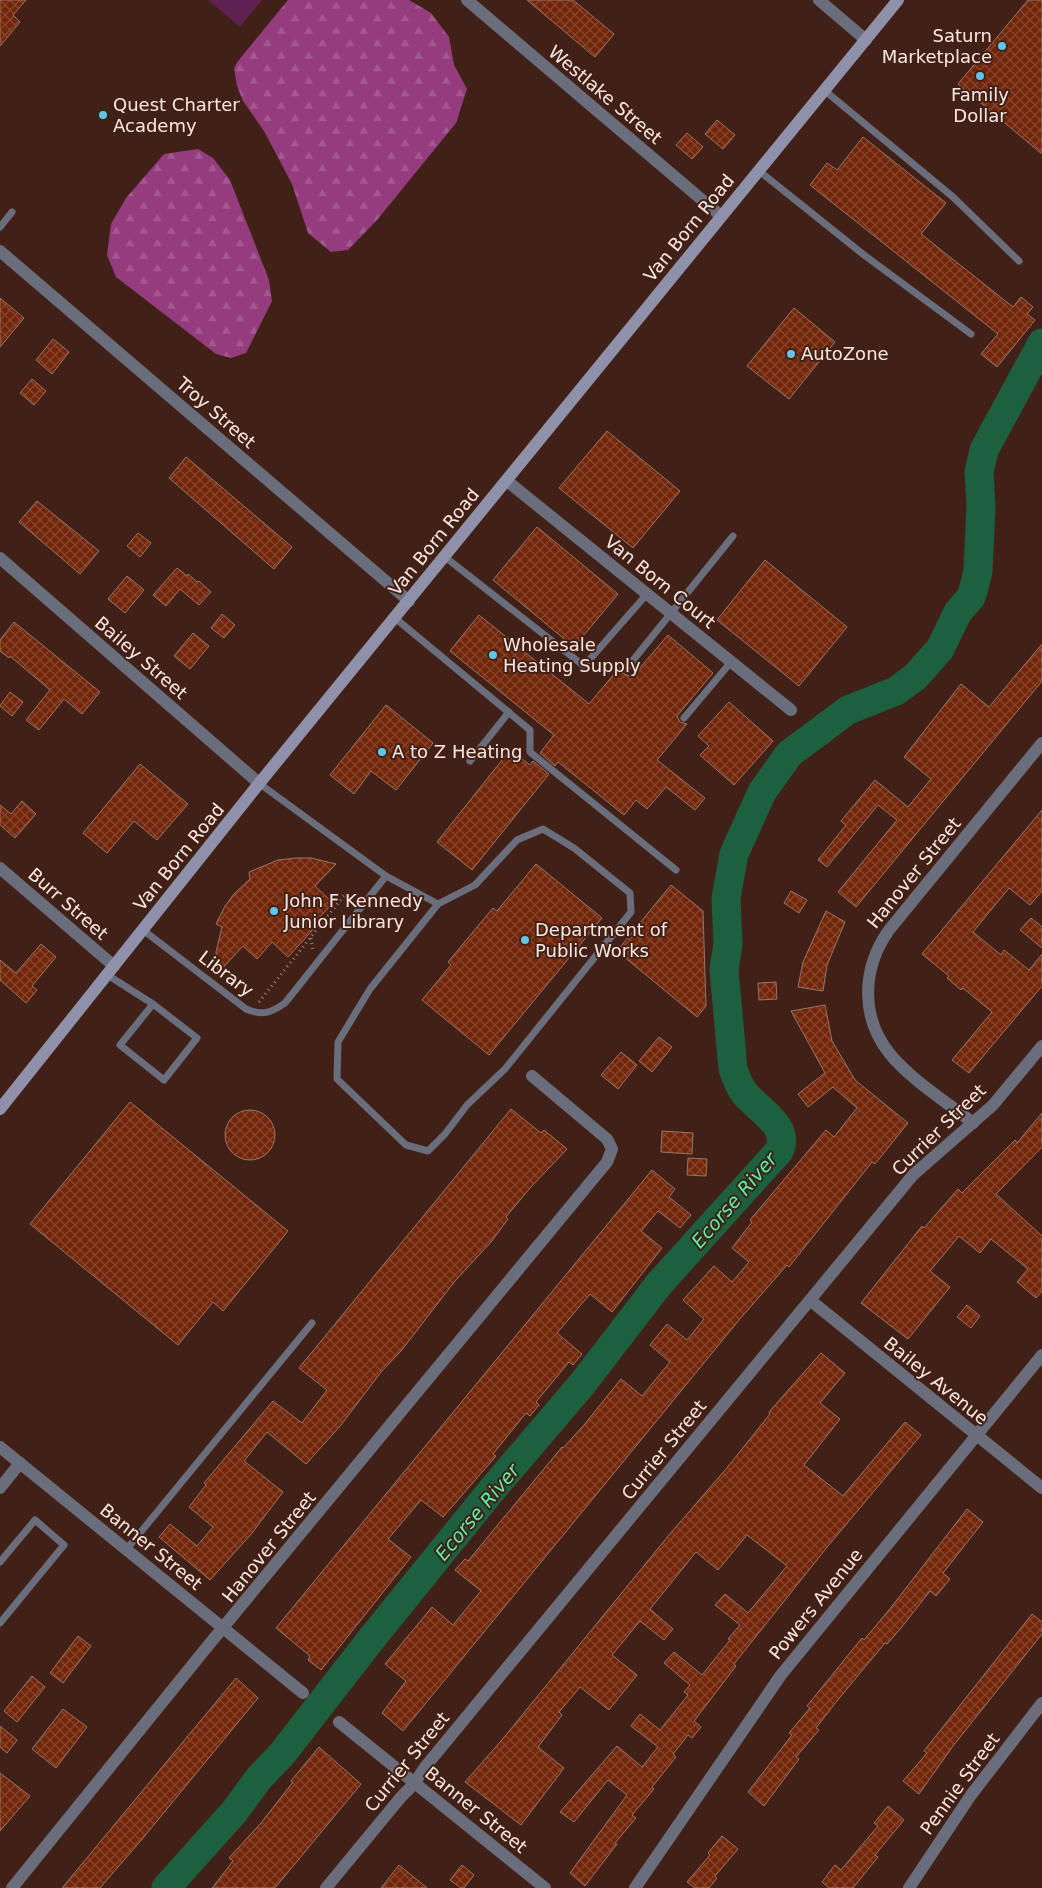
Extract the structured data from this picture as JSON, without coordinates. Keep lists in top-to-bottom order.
{
  "streets": {
    "main road": ["Van Born Road"],
    "street": [
      "Westlake Street",
      "Troy Street",
      "Van Born Court",
      "Bailey Street",
      "Hanover Street",
      "Burr Street",
      "Currier Street",
      "Bailey Avenue",
      "Banner Street",
      "Powers Avenue",
      "Pennie Street"
    ],
    "lane": ["Library"]
  },
  "crossings": [
    ["Westlake Street", "Van Born Road"],
    ["Van Born Road", "Troy Street"],
    ["Van Born Road", "Van Born Court"],
    ["Van Born Road", "Bailey Street"],
    ["Van Born Road", "Burr Street"],
    ["Van Born Road", "Library"],
    ["Hanover Street", "Currier Street"],
    ["Hanover Street", "Banner Street"],
    ["Currier Street", "Bailey Avenue"],
    ["Currier Street", "Banner Street"],
    ["Bailey Avenue", "Powers Avenue"]
  ],
  "water": ["Ecorse River"],
  "places": [
    "Saturn Marketplace",
    "Family Dollar",
    "Quest Charter Academy",
    "AutoZone",
    "Wholesale Heating Supply",
    "A to Z Heating",
    "John F Kennedy Junior Library",
    "Department of Public Works"
  ]
}
